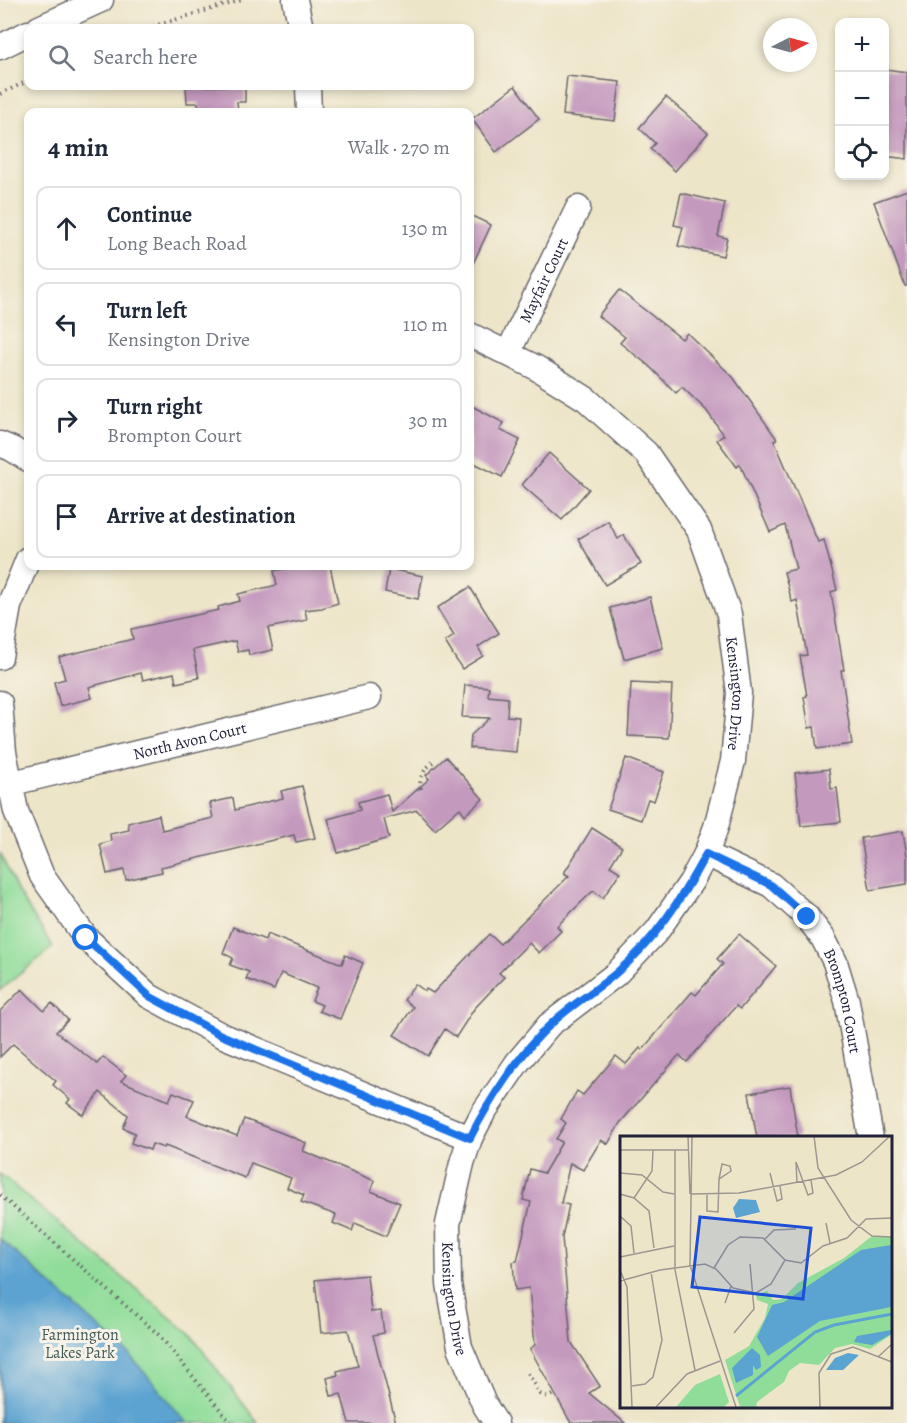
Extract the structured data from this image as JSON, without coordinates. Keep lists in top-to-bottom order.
{
  "streets": {
    "street": [
      "Mayfair Court",
      "Kensington Drive",
      "North Avon Court",
      "Brompton Court"
    ]
  },
  "crossings": [
    ["Mayfair Court", "Kensington Drive"],
    ["Kensington Drive", "Brompton Court"]
  ],
  "parks": ["Farmington Lakes Park"],
  "north": "right",
  "page": {
    "map_buttons": ["+", "−"],
    "search": "Search here",
    "heading": ["4 min", "Walk · 270 m"],
    "list": [
      ["Continue", "Long Beach Road", "130 m"],
      ["Turn left", "Kensington Drive", "110 m"],
      ["Turn right", "Brompton Court", "30 m"],
      "Arrive at destination"
    ]
  }
}
